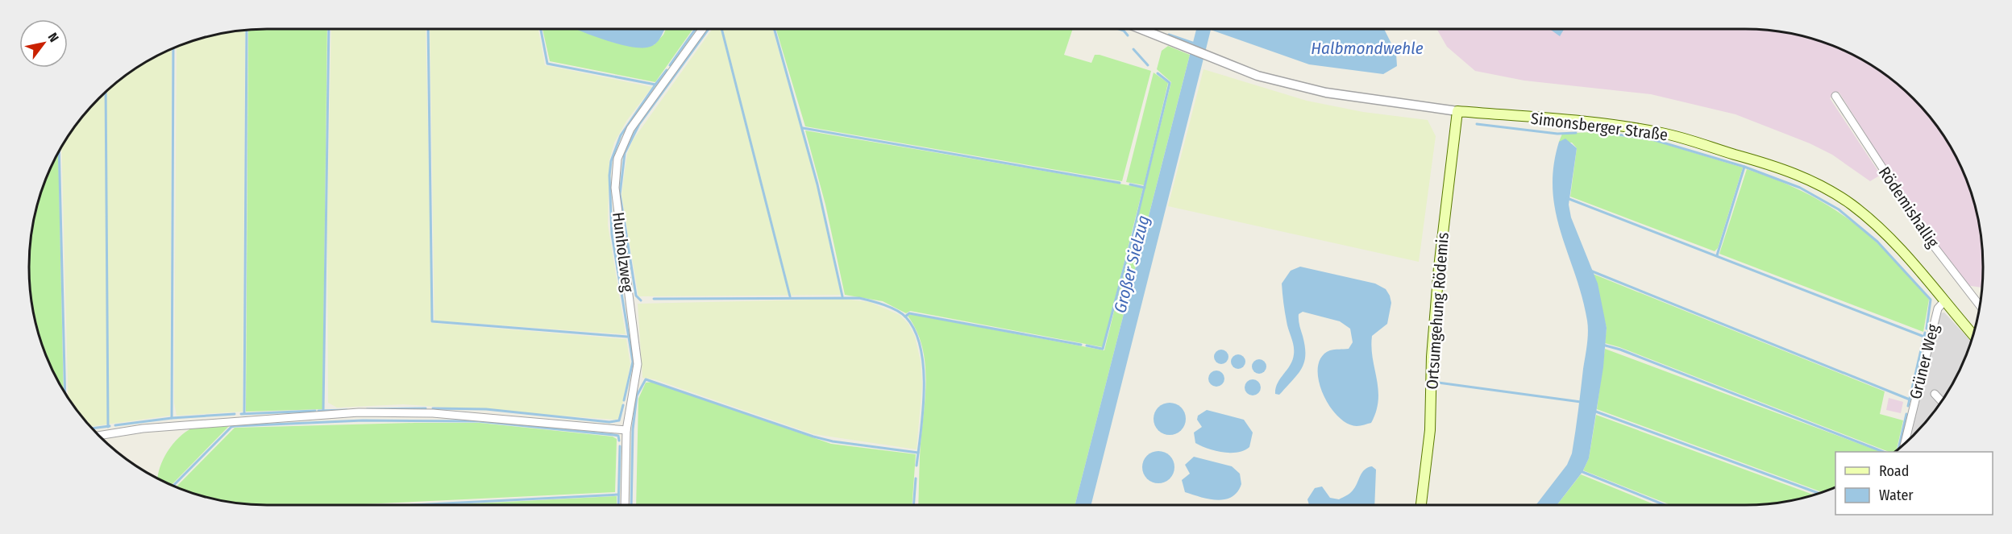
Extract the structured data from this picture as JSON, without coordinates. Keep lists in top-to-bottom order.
{
  "streets": {
    "main road": ["Simonsberger Straße", "Ortsumgehung Rödemis"],
    "street": ["Rödemishallig", "Hunholzweg", "Grüner Weg"]
  },
  "crossings": [
    ["Simonsberger Straße", "Ortsumgehung Rödemis"],
    ["Simonsberger Straße", "Grüner Weg"]
  ],
  "water": ["Halbmondwehle", "Großer Sielzug"],
  "legend": ["Road", "Water"],
  "north": "top right"
}
